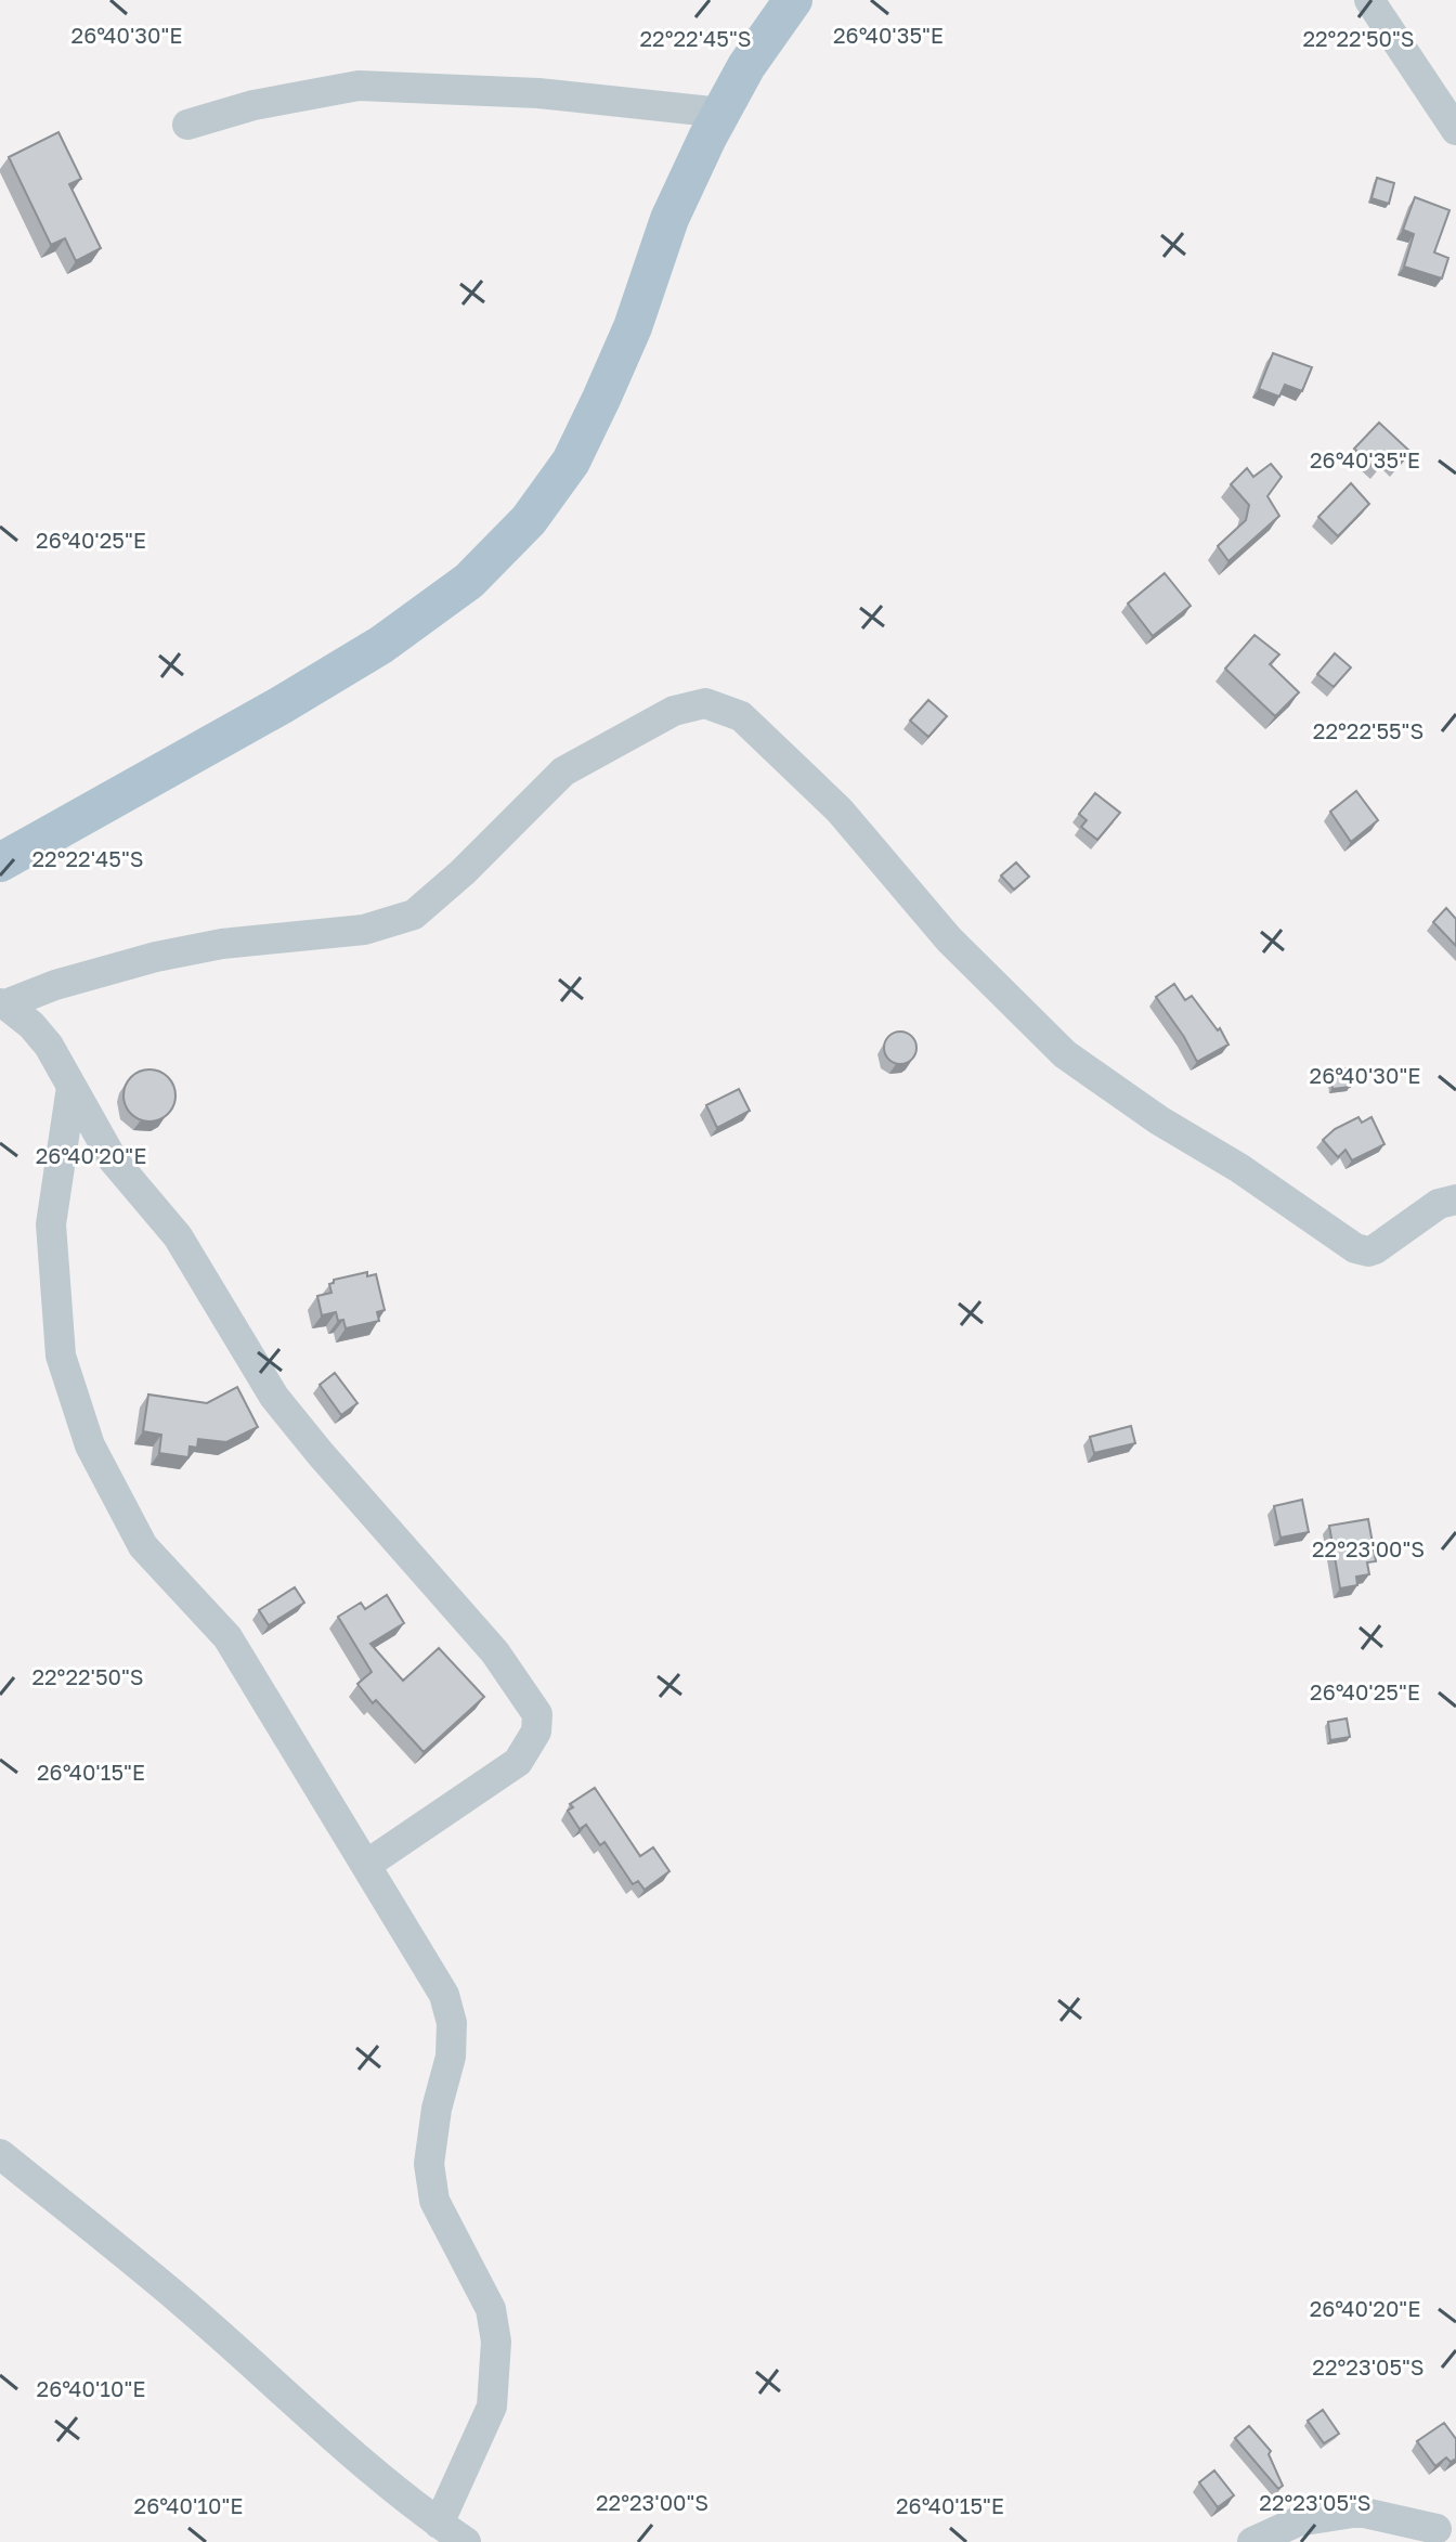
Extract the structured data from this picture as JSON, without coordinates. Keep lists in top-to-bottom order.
{
  "coordinates": [
    "26°40'30\"E",
    "26°40'35\"E",
    "22°22'45\"S",
    "22°22'50\"S",
    "26°40'25\"E",
    "22°22'55\"S",
    "26°40'20\"E",
    "22°23'00\"S",
    "26°40'15\"E",
    "22°23'05\"S",
    "26°40'10\"E"
  ]
}
